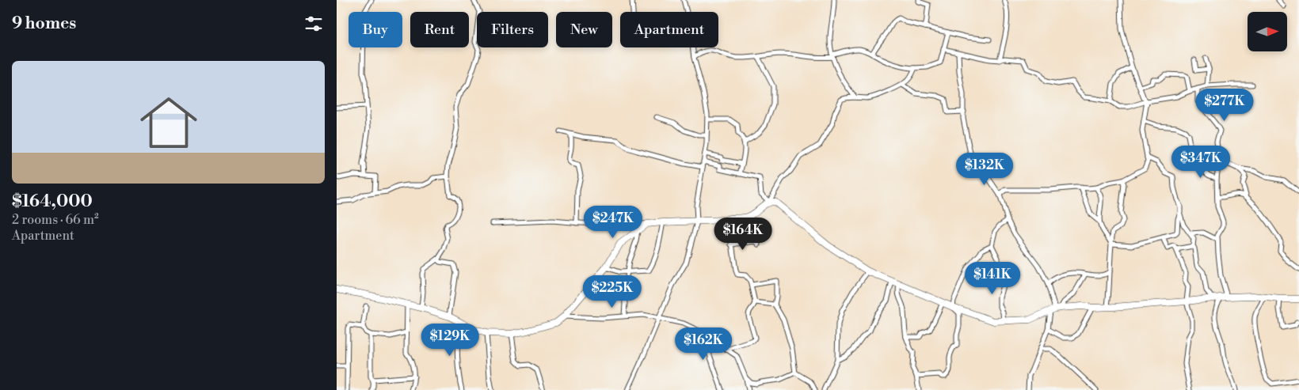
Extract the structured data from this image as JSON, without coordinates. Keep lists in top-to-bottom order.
{
  "north": "right",
  "page": {
    "heading": "9 homes",
    "chip": [
      "Buy",
      "Rent",
      "Filters",
      "New",
      "Apartment"
    ],
    "list": [
      {
        "name": "$164,000",
        "note": "2 rooms · 66 m² · Apartment"
      }
    ],
    "price": [
      "$277K",
      "$347K",
      "$132K",
      "$247K",
      "$164K",
      "$141K",
      "$225K",
      "$129K",
      "$162K"
    ]
  }
}
